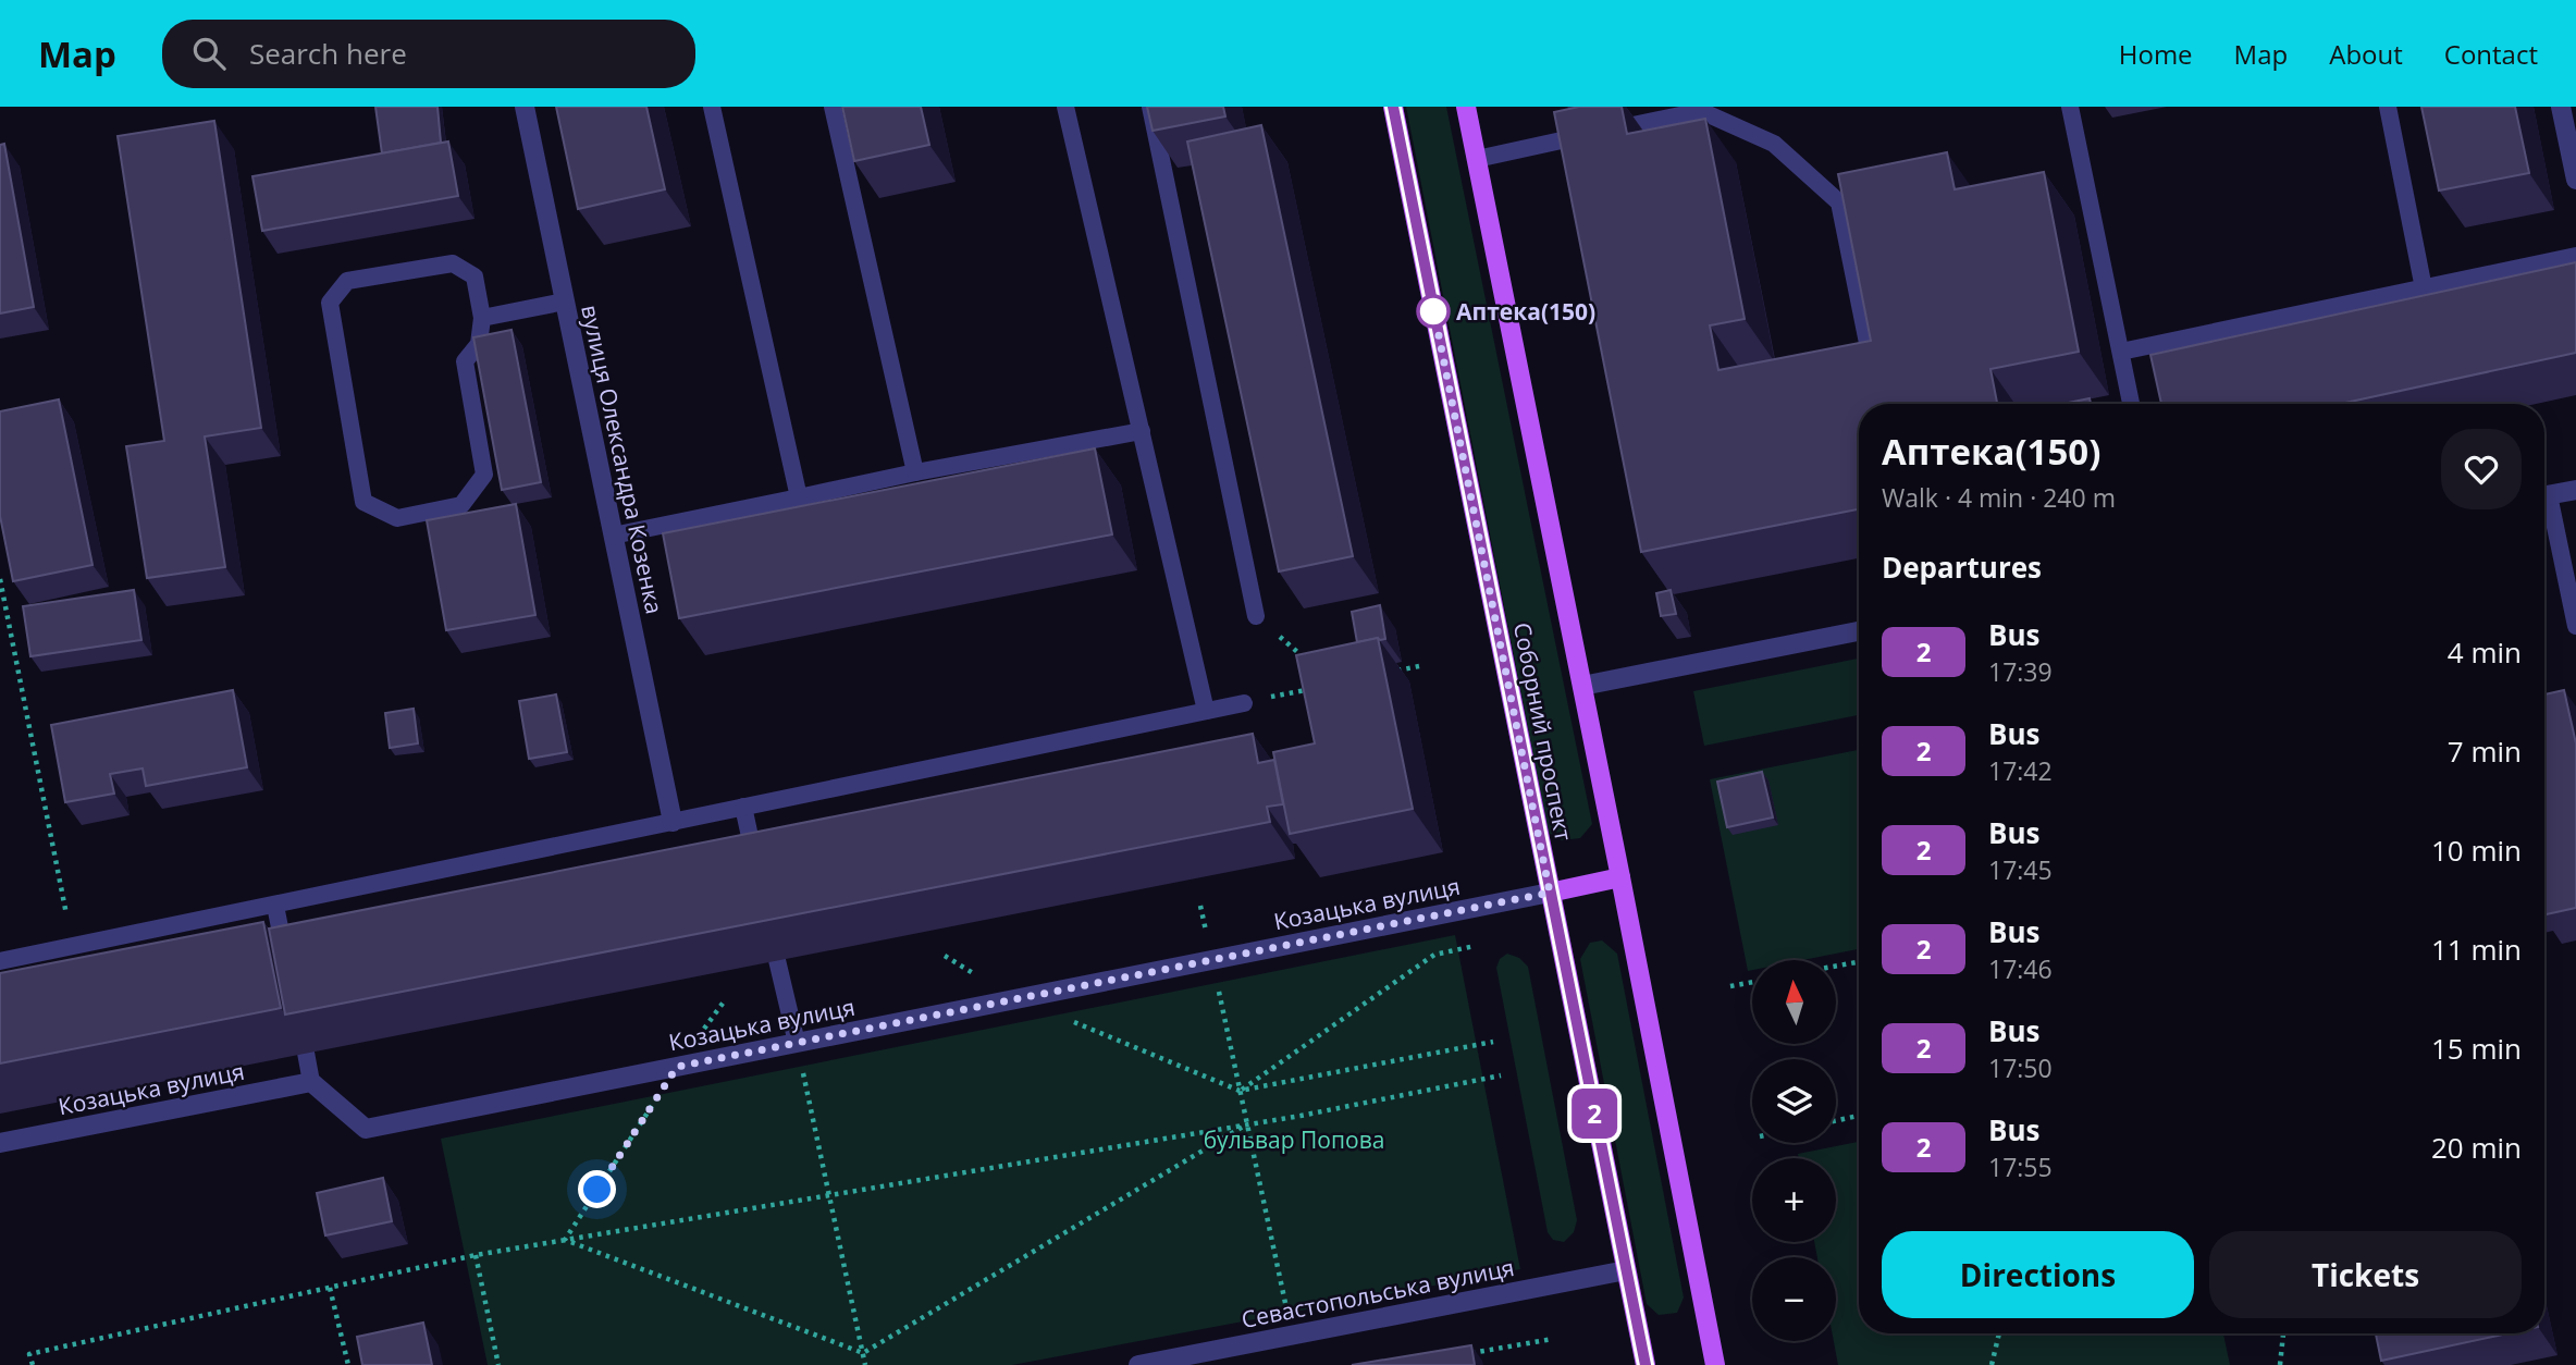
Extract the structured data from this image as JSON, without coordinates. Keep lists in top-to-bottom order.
{
  "streets": {
    "main road": ["Соборний проспект"],
    "street": ["вулиця Олександра Козенка", "Козацька вулиця", "Севастопольська вулиця"]
  },
  "crossings": [
    ["Соборний проспект", "Козацька вулиця"],
    ["Соборний проспект", "Севастопольська вулиця"]
  ],
  "parks": ["бульвар Попова"],
  "places": ["Аптека(150)"],
  "lines": ["bus line 2"],
  "north": "top",
  "page": {
    "header": "Map",
    "search": "Search here",
    "nav": [
      "Home",
      "Map",
      "About",
      "Contact"
    ],
    "on_map": "2",
    "heading": [
      ["Аптека(150)", "Walk · 4 min · 240 m"],
      "Departures"
    ],
    "list": [
      {
        "mark": "2",
        "name": "Bus",
        "note": "17:39",
        "value": "4 min"
      },
      {
        "mark": "2",
        "name": "Bus",
        "note": "17:42",
        "value": "7 min"
      },
      {
        "mark": "2",
        "name": "Bus",
        "note": "17:45",
        "value": "10 min"
      },
      {
        "mark": "2",
        "name": "Bus",
        "note": "17:46",
        "value": "11 min"
      },
      {
        "mark": "2",
        "name": "Bus",
        "note": "17:50",
        "value": "15 min"
      },
      {
        "mark": "2",
        "name": "Bus",
        "note": "17:55",
        "value": "20 min"
      }
    ],
    "map_buttons": ["+", "−"],
    "buttons": ["Directions", "Tickets"]
  }
}
